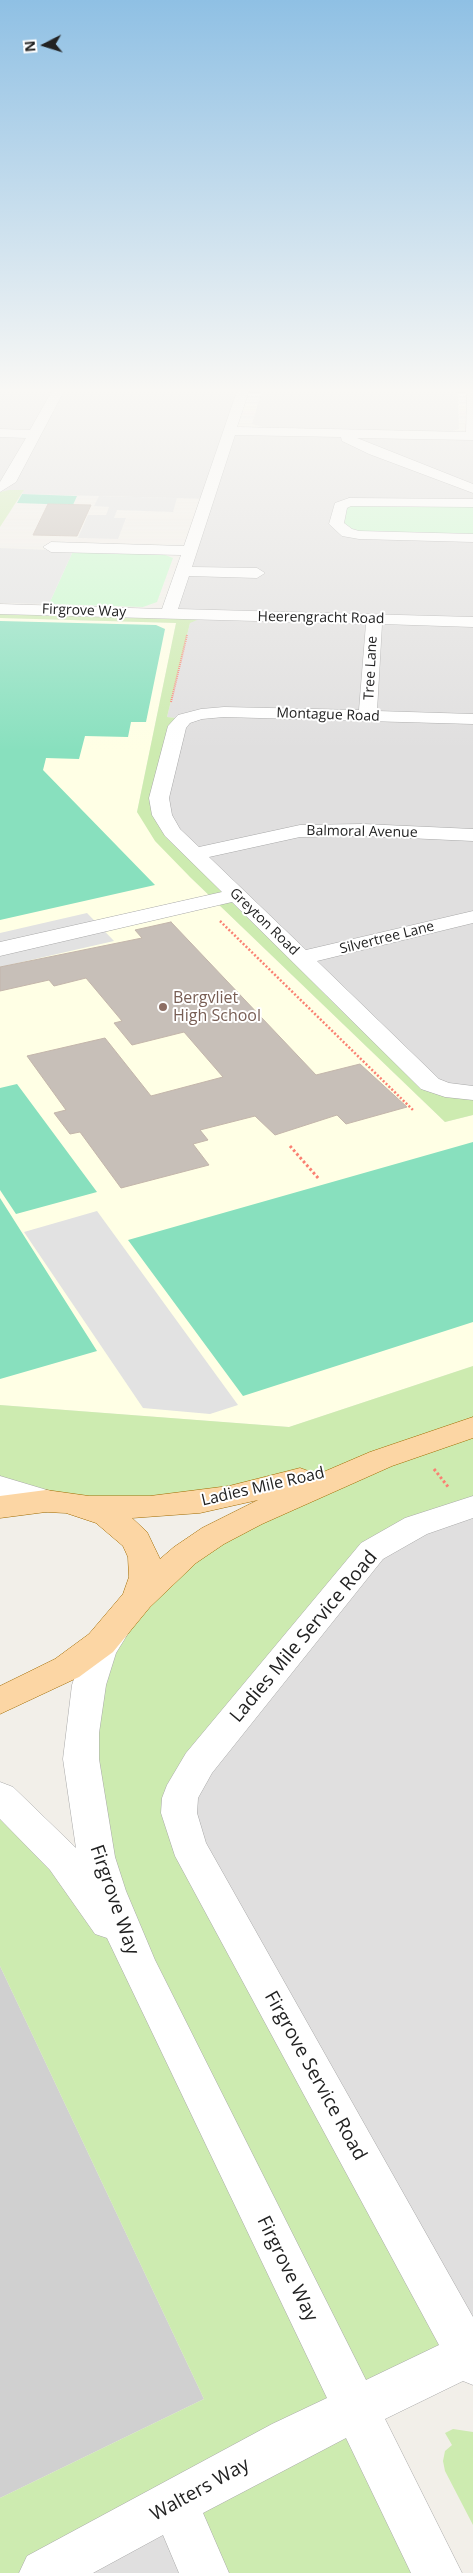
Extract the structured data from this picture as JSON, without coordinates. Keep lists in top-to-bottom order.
{
  "streets": {
    "main road": ["Ladies Mile Road"],
    "street": [
      "Firgrove Way",
      "Heerengracht Road",
      "Tree Lane",
      "Montague Road",
      "Balmoral Avenue",
      "Greyton Road",
      "Silvertree Lane",
      "Ladies Mile Service Road",
      "Firgrove Service Road",
      "Walters Way"
    ]
  },
  "crossings": [
    ["Firgrove Way", "Heerengracht Road"],
    ["Firgrove Way", "Ladies Mile Road"],
    ["Firgrove Way", "Walters Way"],
    ["Heerengracht Road", "Tree Lane"],
    ["Tree Lane", "Montague Road"],
    ["Montague Road", "Greyton Road"],
    ["Balmoral Avenue", "Greyton Road"],
    ["Greyton Road", "Silvertree Lane"],
    ["Ladies Mile Service Road", "Firgrove Service Road"],
    ["Firgrove Service Road", "Walters Way"]
  ],
  "places": ["Bergvliet High School"],
  "north": "left"
}
